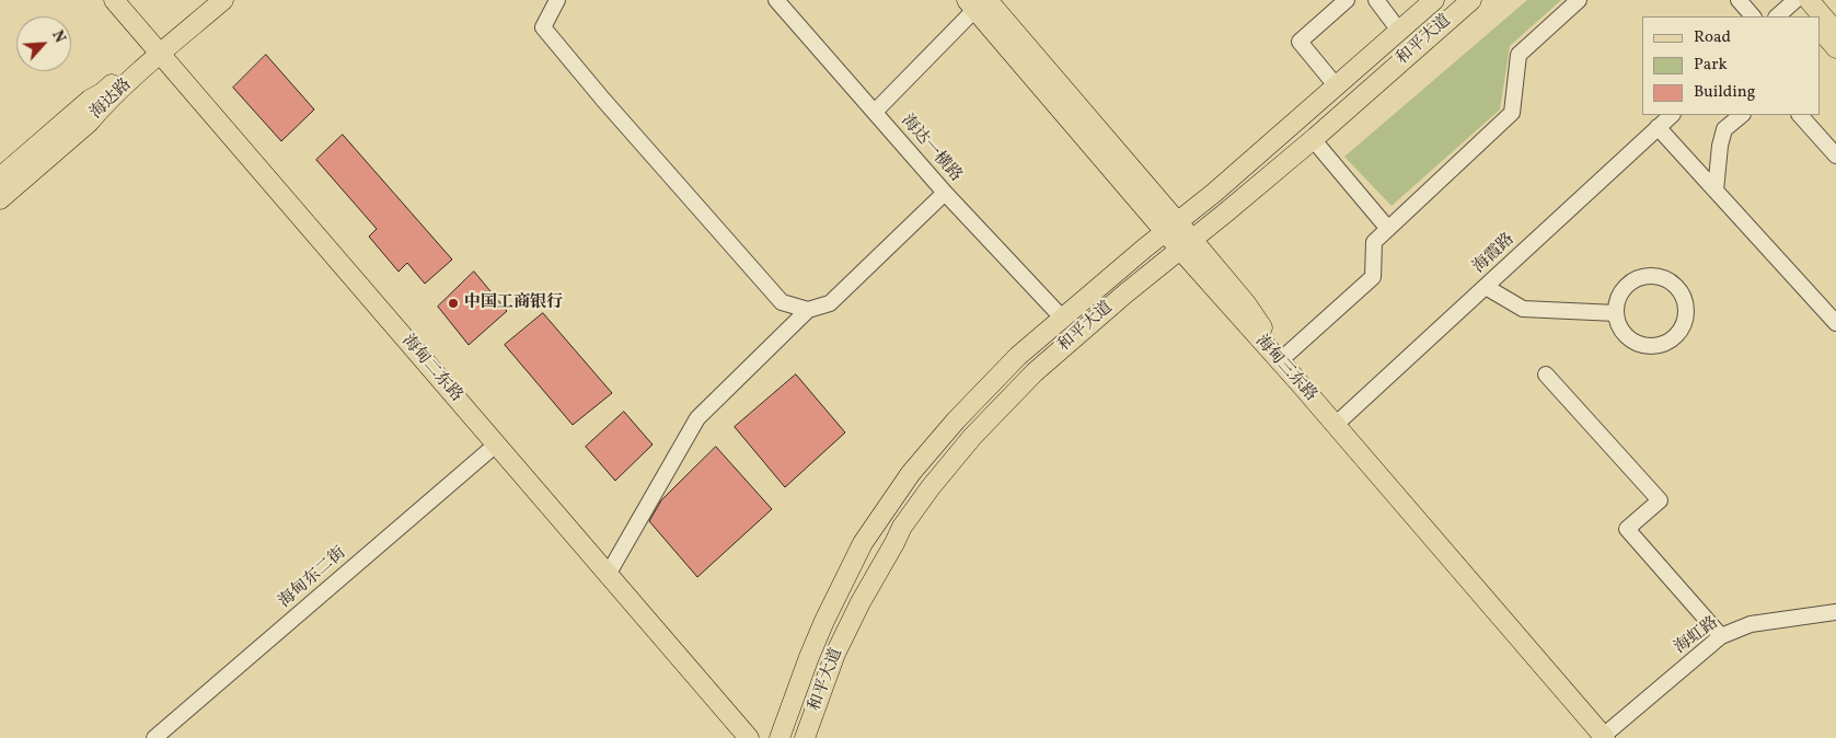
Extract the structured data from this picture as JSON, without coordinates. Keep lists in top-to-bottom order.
{
  "streets": {
    "main road": [
      "和平大道",
      "海达路",
      "海甸二东路",
      "海甸三东路"
    ],
    "street": [
      "海达一横路",
      "海霞路",
      "海甸东二街",
      "海虹路"
    ]
  },
  "crossings": [
    ["和平大道", "海达一横路"],
    ["和平大道", "海甸三东路"],
    ["海达路", "海甸二东路"],
    ["海甸二东路", "海甸东二街"],
    ["海甸三东路", "海虹路"]
  ],
  "places": ["中国工商银行"],
  "legend": ["Road", "Park", "Building"],
  "north": "top right"
}
